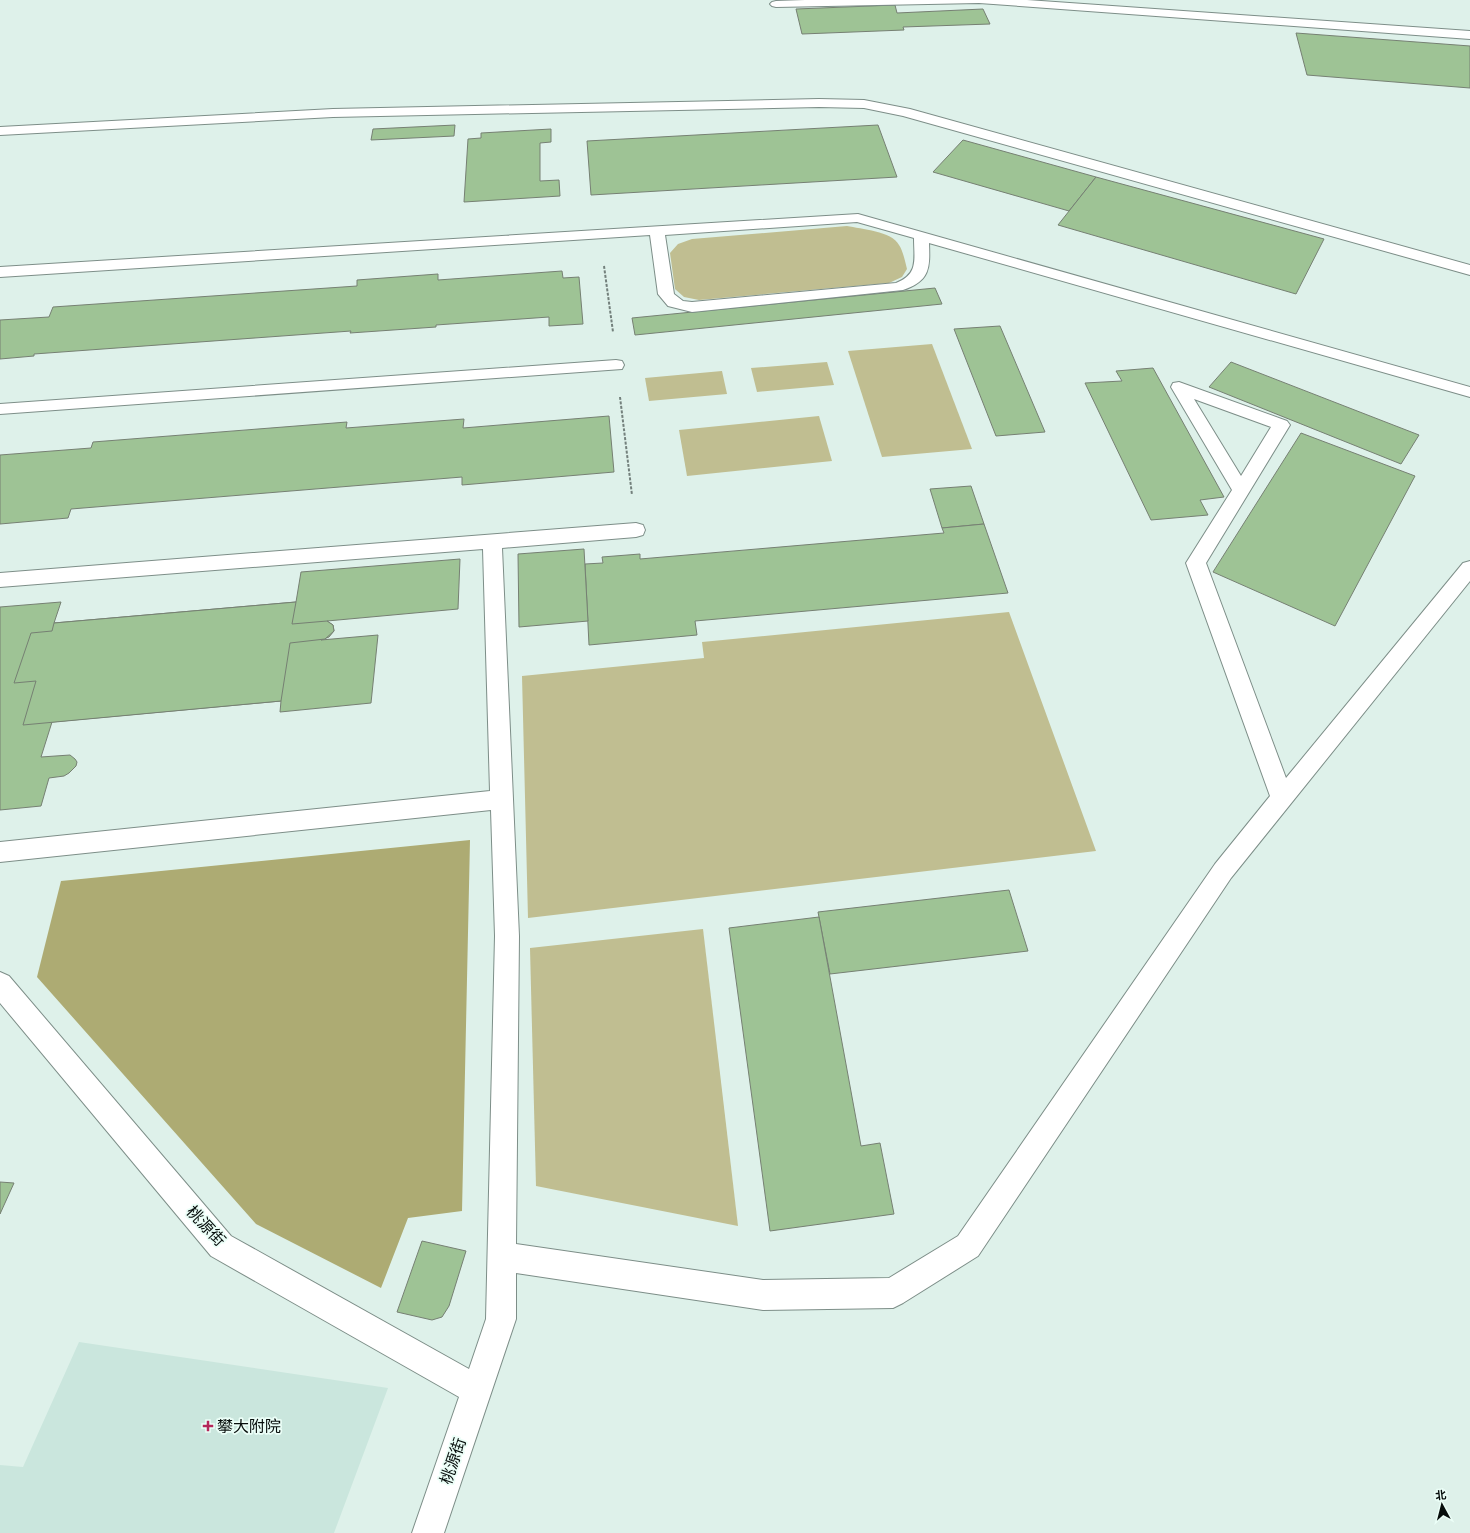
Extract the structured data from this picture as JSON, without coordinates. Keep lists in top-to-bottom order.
{
  "streets": {
    "street": ["桃源街"]
  },
  "places": {
    "health": ["攀大附院"]
  },
  "north": "top"
}
